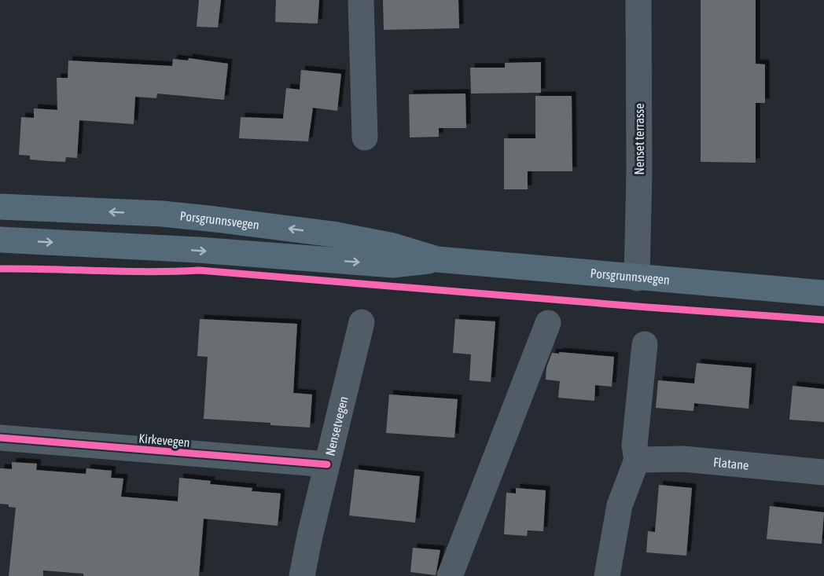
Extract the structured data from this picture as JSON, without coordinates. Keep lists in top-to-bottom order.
{
  "streets": {
    "highway": ["Porsgrunnsvegen"],
    "street": [
      "Nenset terrasse",
      "Nensetvegen",
      "Kirkevegen",
      "Flatane"
    ]
  },
  "crossings": [
    ["Nenset terrasse", "Porsgrunnsvegen"],
    ["Nensetvegen", "Kirkevegen"]
  ]
}
